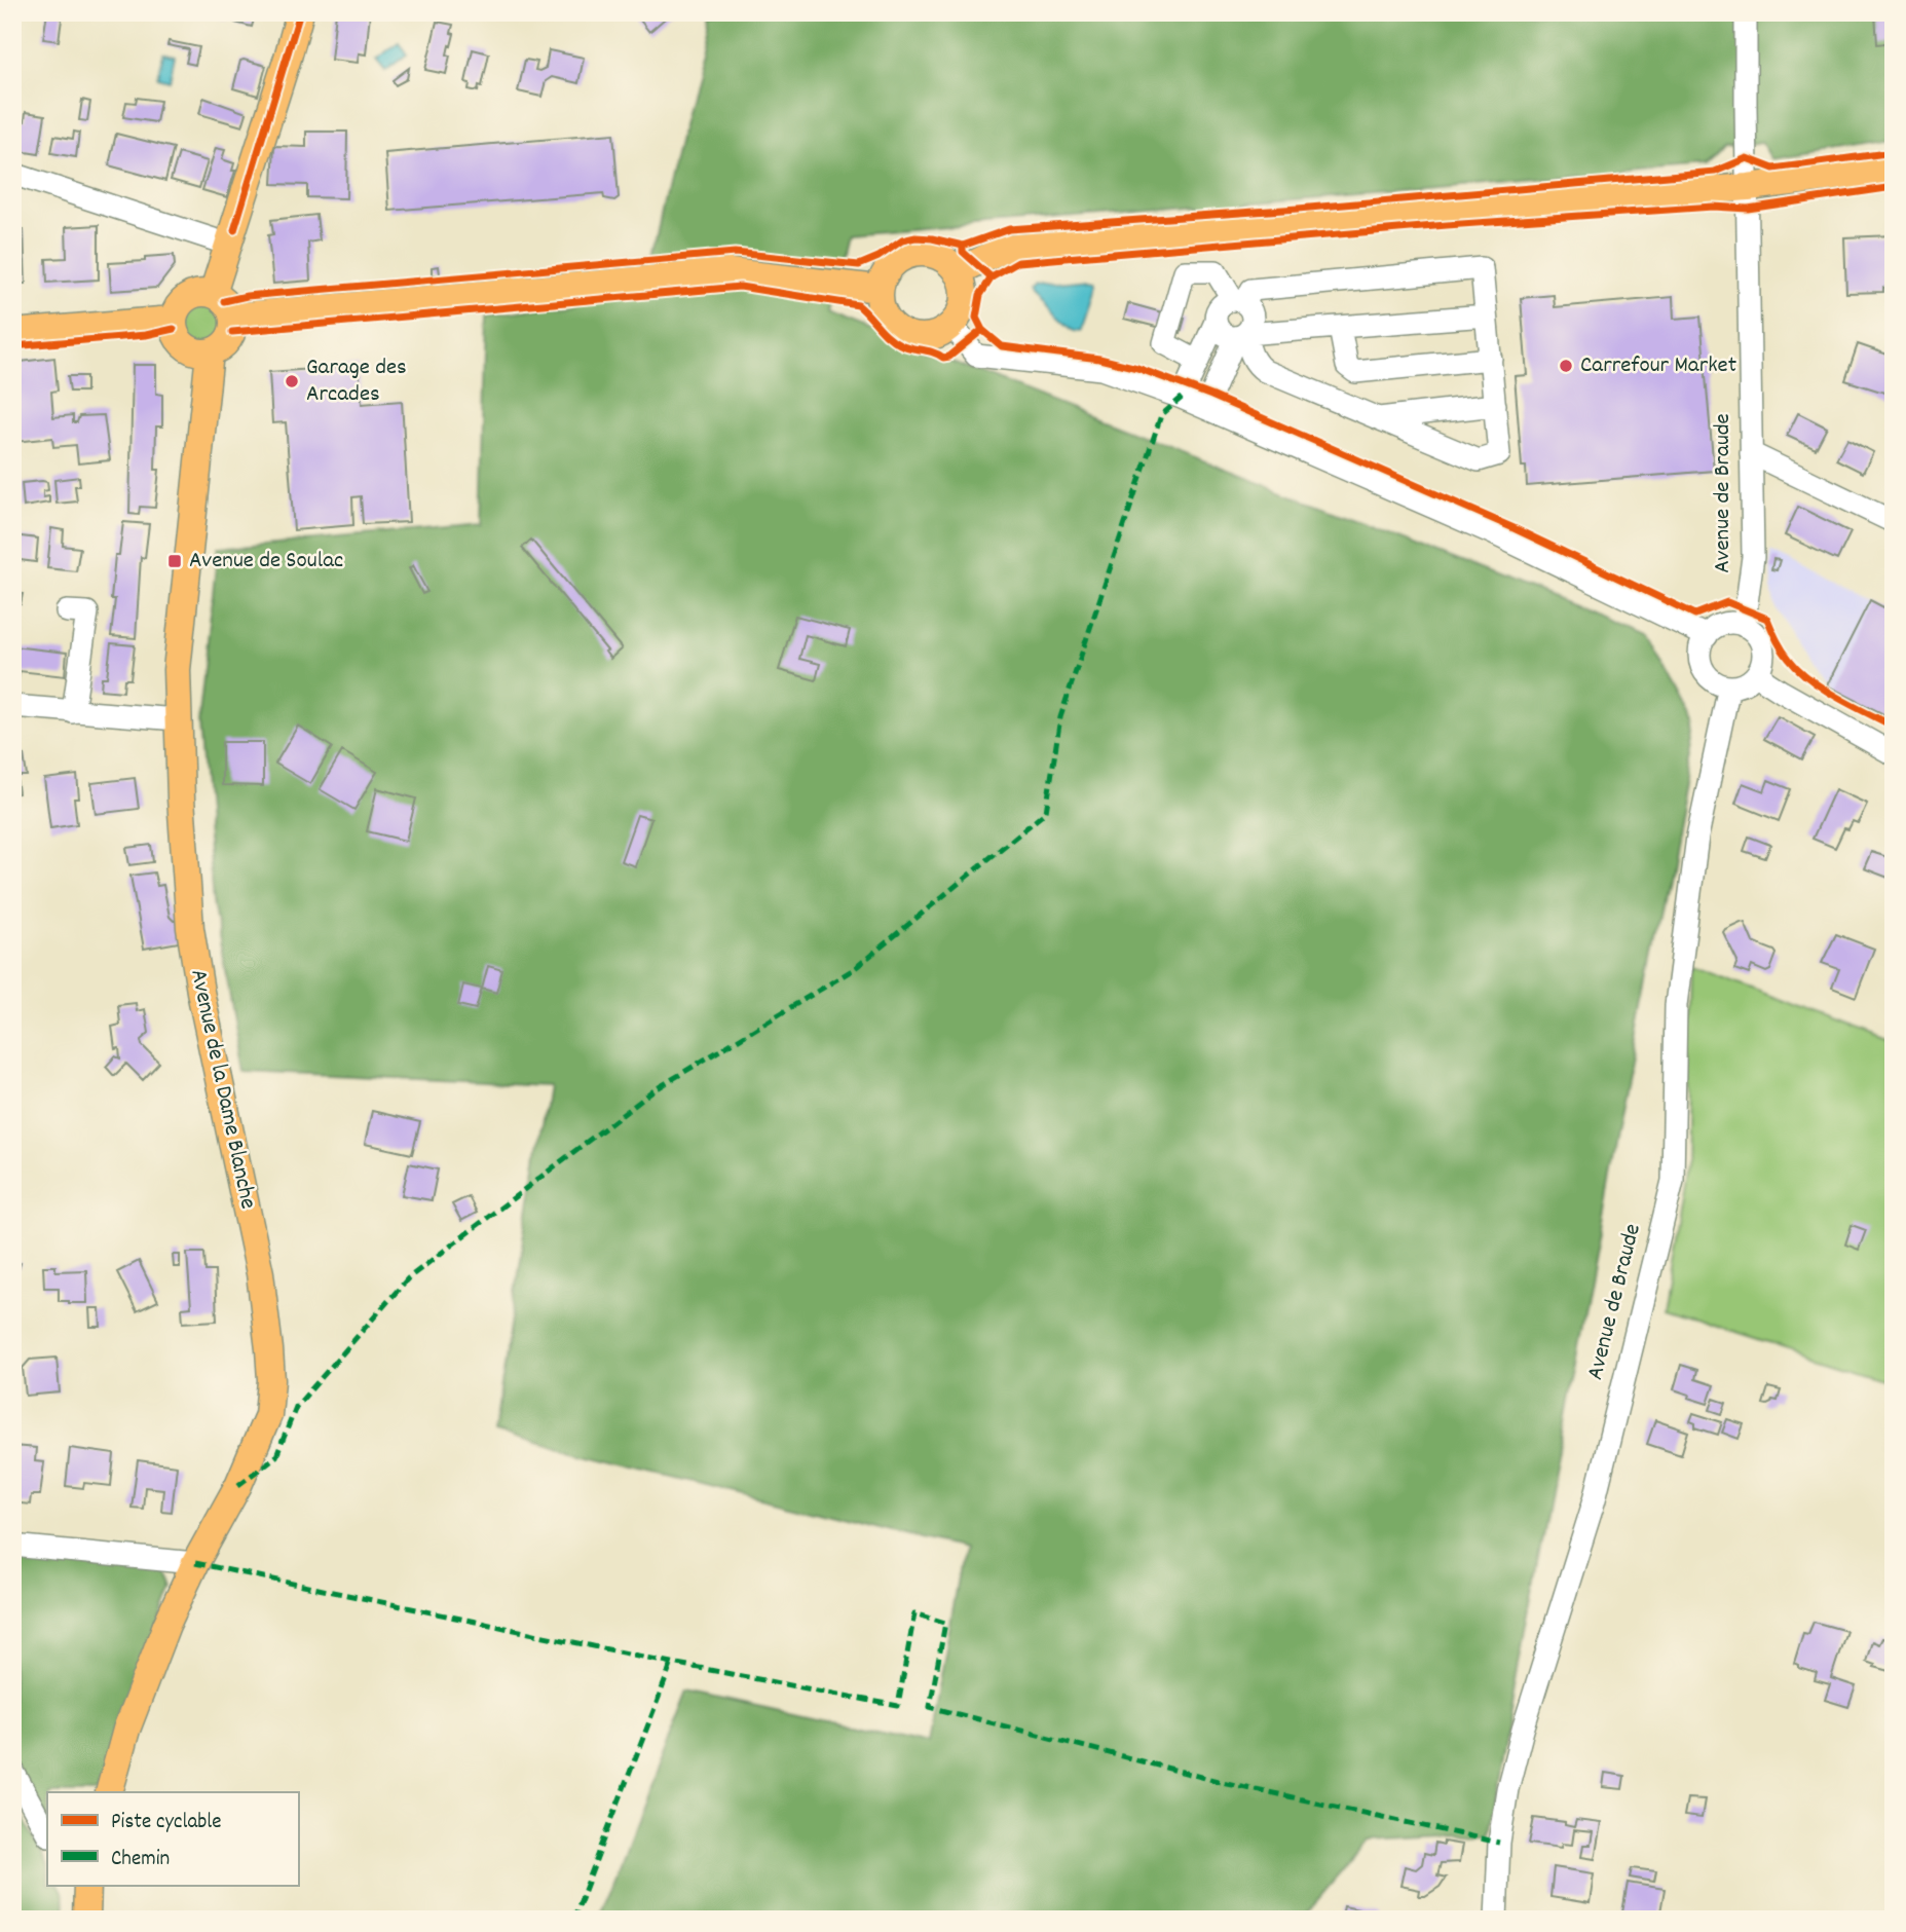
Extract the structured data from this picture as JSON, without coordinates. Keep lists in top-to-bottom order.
{
  "streets": {
    "main road": ["Avenue de la Dame Blanche"],
    "street": ["Avenue de Braude"]
  },
  "places": {
    "other": ["Carrefour Market", "Garage des Arcades"],
    "transit": ["Avenue de Soulac"]
  },
  "legend": ["Piste cyclable", "Chemin"]
}
